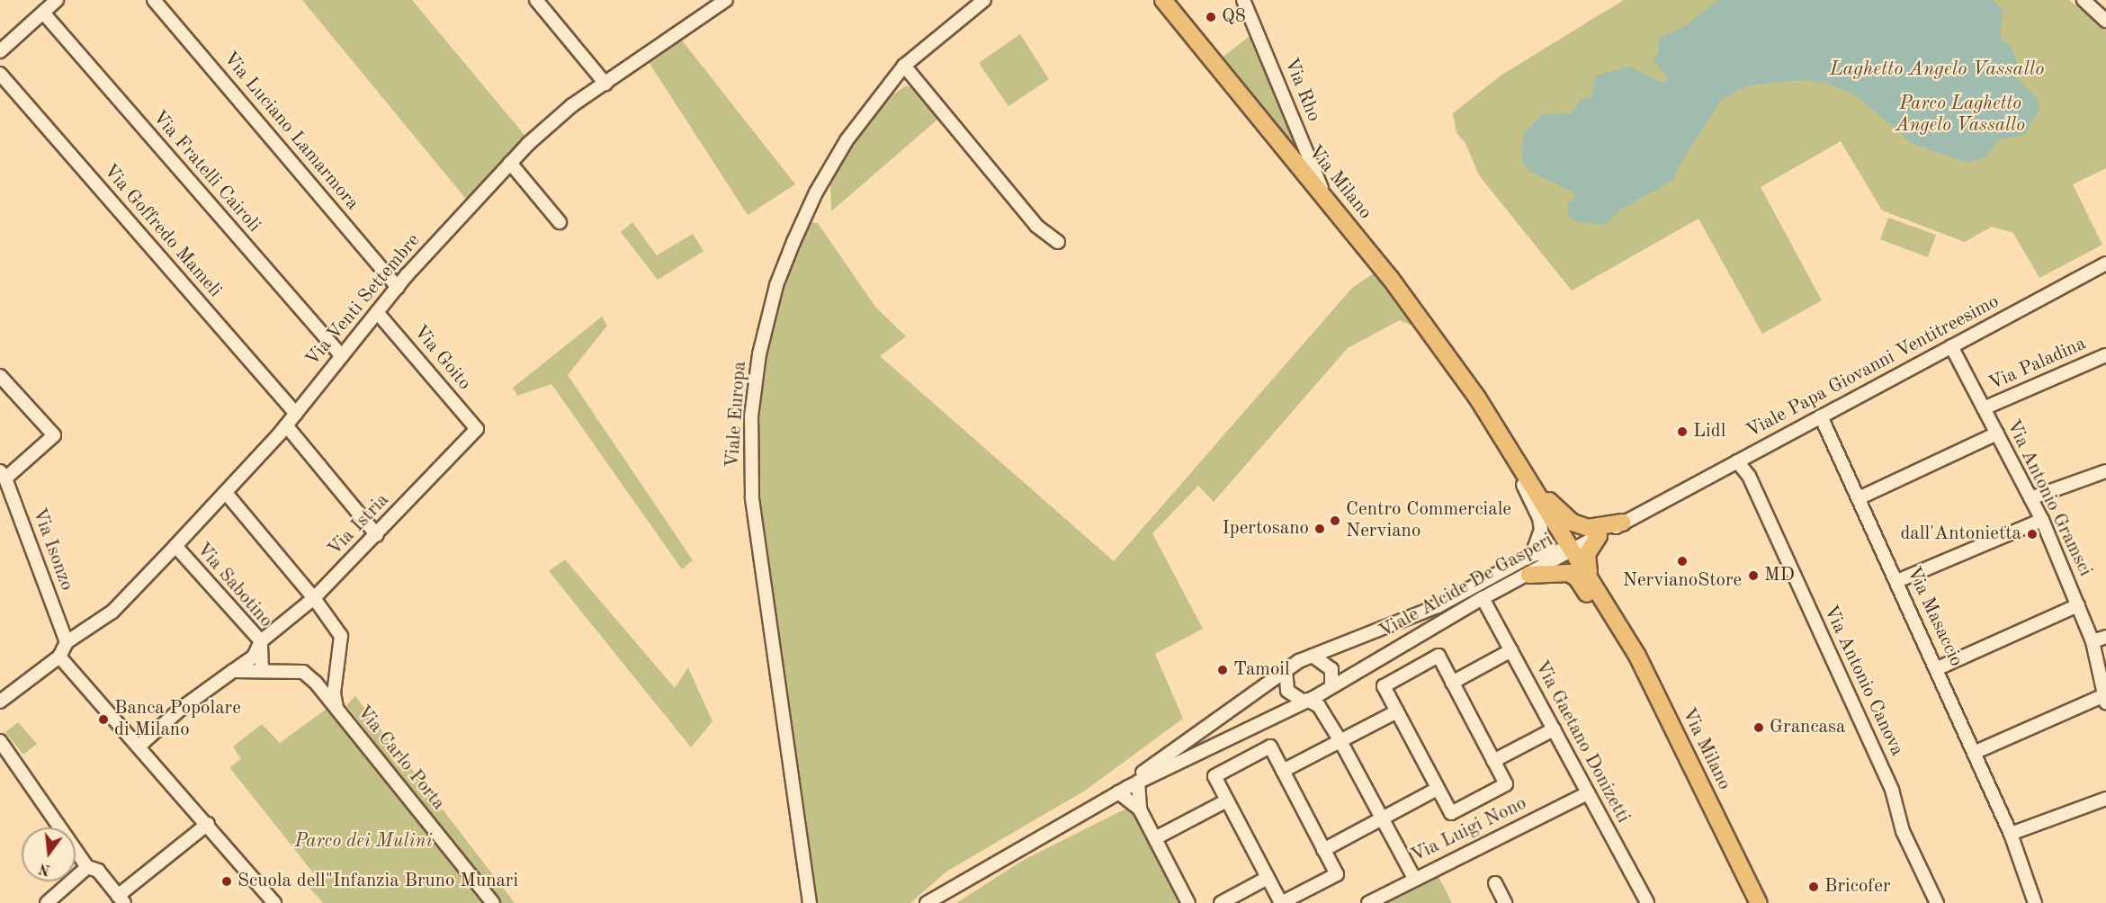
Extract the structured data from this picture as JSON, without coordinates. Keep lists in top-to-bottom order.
{
  "streets": {
    "main road": ["Via Milano"],
    "street": [
      "Via Rho",
      "Via Luciano Lamarmora",
      "Via Fratelli Cairoli",
      "Via Goffredo Mameli",
      "Via Venti Settembre",
      "Via Goito",
      "Via Paladina",
      "Viale Papa Giovanni Ventitreesimo",
      "Viale Europa",
      "Via Antonio Gramsci",
      "Via Istria",
      "Via Isonzo",
      "Via Sabotino",
      "Viale Alcide De Gasperi",
      "Via Masaccio",
      "Via Antonio Canova",
      "Via Gaetano Donizetti",
      "Via Carlo Porta",
      "Via Luigi Nono"
    ]
  },
  "crossings": [
    ["Via Rho", "Via Milano"],
    ["Via Luciano Lamarmora", "Via Venti Settembre"],
    ["Via Fratelli Cairoli", "Via Venti Settembre"],
    ["Via Milano", "Viale Papa Giovanni Ventitreesimo"],
    ["Via Milano", "Viale Alcide De Gasperi"],
    ["Via Goffredo Mameli", "Via Venti Settembre"],
    ["Via Venti Settembre", "Via Goito"],
    ["Via Venti Settembre", "Via Isonzo"],
    ["Via Venti Settembre", "Via Sabotino"],
    ["Via Goito", "Via Istria"],
    ["Via Paladina", "Via Antonio Gramsci"],
    ["Viale Papa Giovanni Ventitreesimo", "Via Antonio Gramsci"],
    ["Viale Papa Giovanni Ventitreesimo", "Viale Alcide De Gasperi"],
    ["Viale Papa Giovanni Ventitreesimo", "Via Masaccio"],
    ["Viale Papa Giovanni Ventitreesimo", "Via Antonio Canova"],
    ["Via Istria", "Via Sabotino"],
    ["Via Sabotino", "Via Carlo Porta"],
    ["Viale Alcide De Gasperi", "Via Gaetano Donizetti"],
    ["Via Gaetano Donizetti", "Via Luigi Nono"]
  ],
  "water": ["Laghetto Angelo Vassallo"],
  "parks": ["Parco Laghetto Angelo Vassallo", "Parco dei Mulini"],
  "places": [
    "Q8",
    "Lidl",
    "Centro Commerciale Nerviano",
    "Ipertosano",
    "dall'Antonietta",
    "NervianoStore",
    "MD",
    "Tamoil",
    "Banca Popolare di Milano",
    "Grancasa",
    "Scuola dell\"Infanzia Bruno Munari",
    "Bricofer"
  ],
  "north": "bottom"
}
